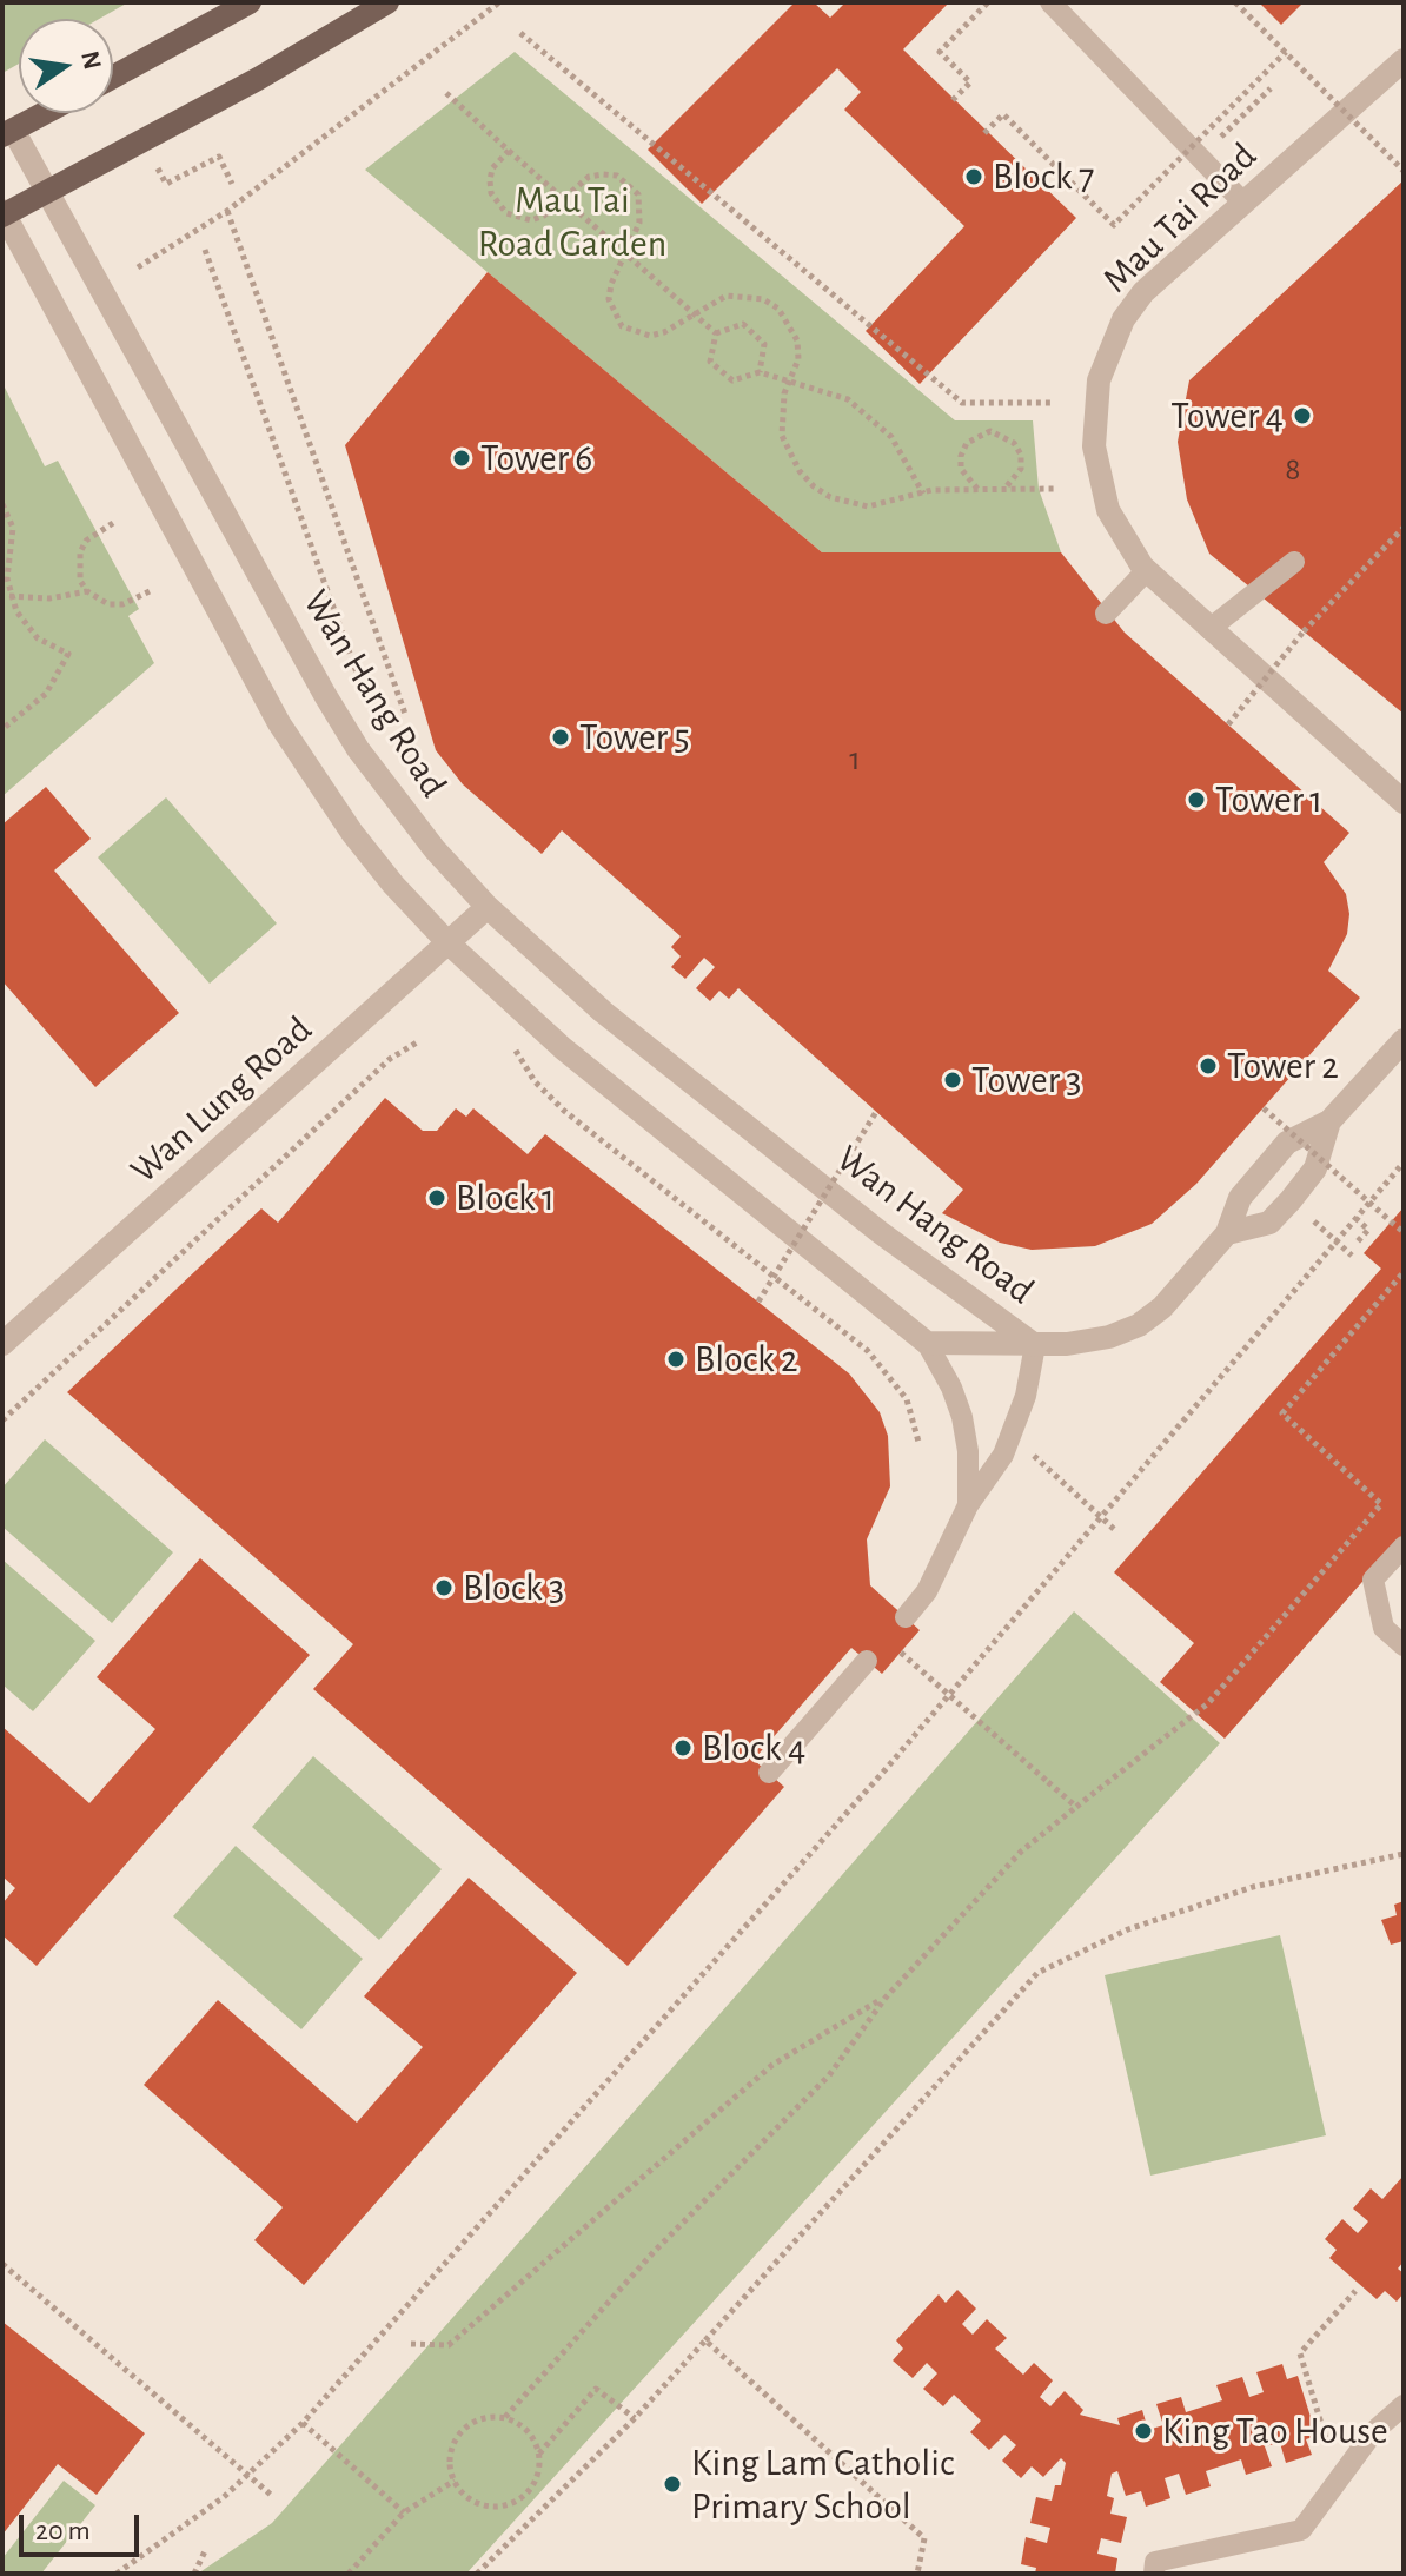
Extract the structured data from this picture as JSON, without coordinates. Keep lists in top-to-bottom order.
{
  "streets": {
    "street": ["Mau Tai Road", "Wan Hang Road", "Wan Lung Road"]
  },
  "crossings": [
    ["Wan Hang Road", "Wan Lung Road"]
  ],
  "parks": ["Mau Tai Road Garden"],
  "places": [
    "Block 7",
    "Tower 4",
    "Tower 6",
    "Tower 5",
    "Tower 1",
    "Tower 2",
    "Tower 3",
    "Block 1",
    "Block 2",
    "Block 3",
    "Block 4",
    "King Tao House",
    "King Lam Catholic Primary School"
  ],
  "house_numbers": ["8", "1"],
  "scale_bar": "20 m",
  "north": "right"
}
